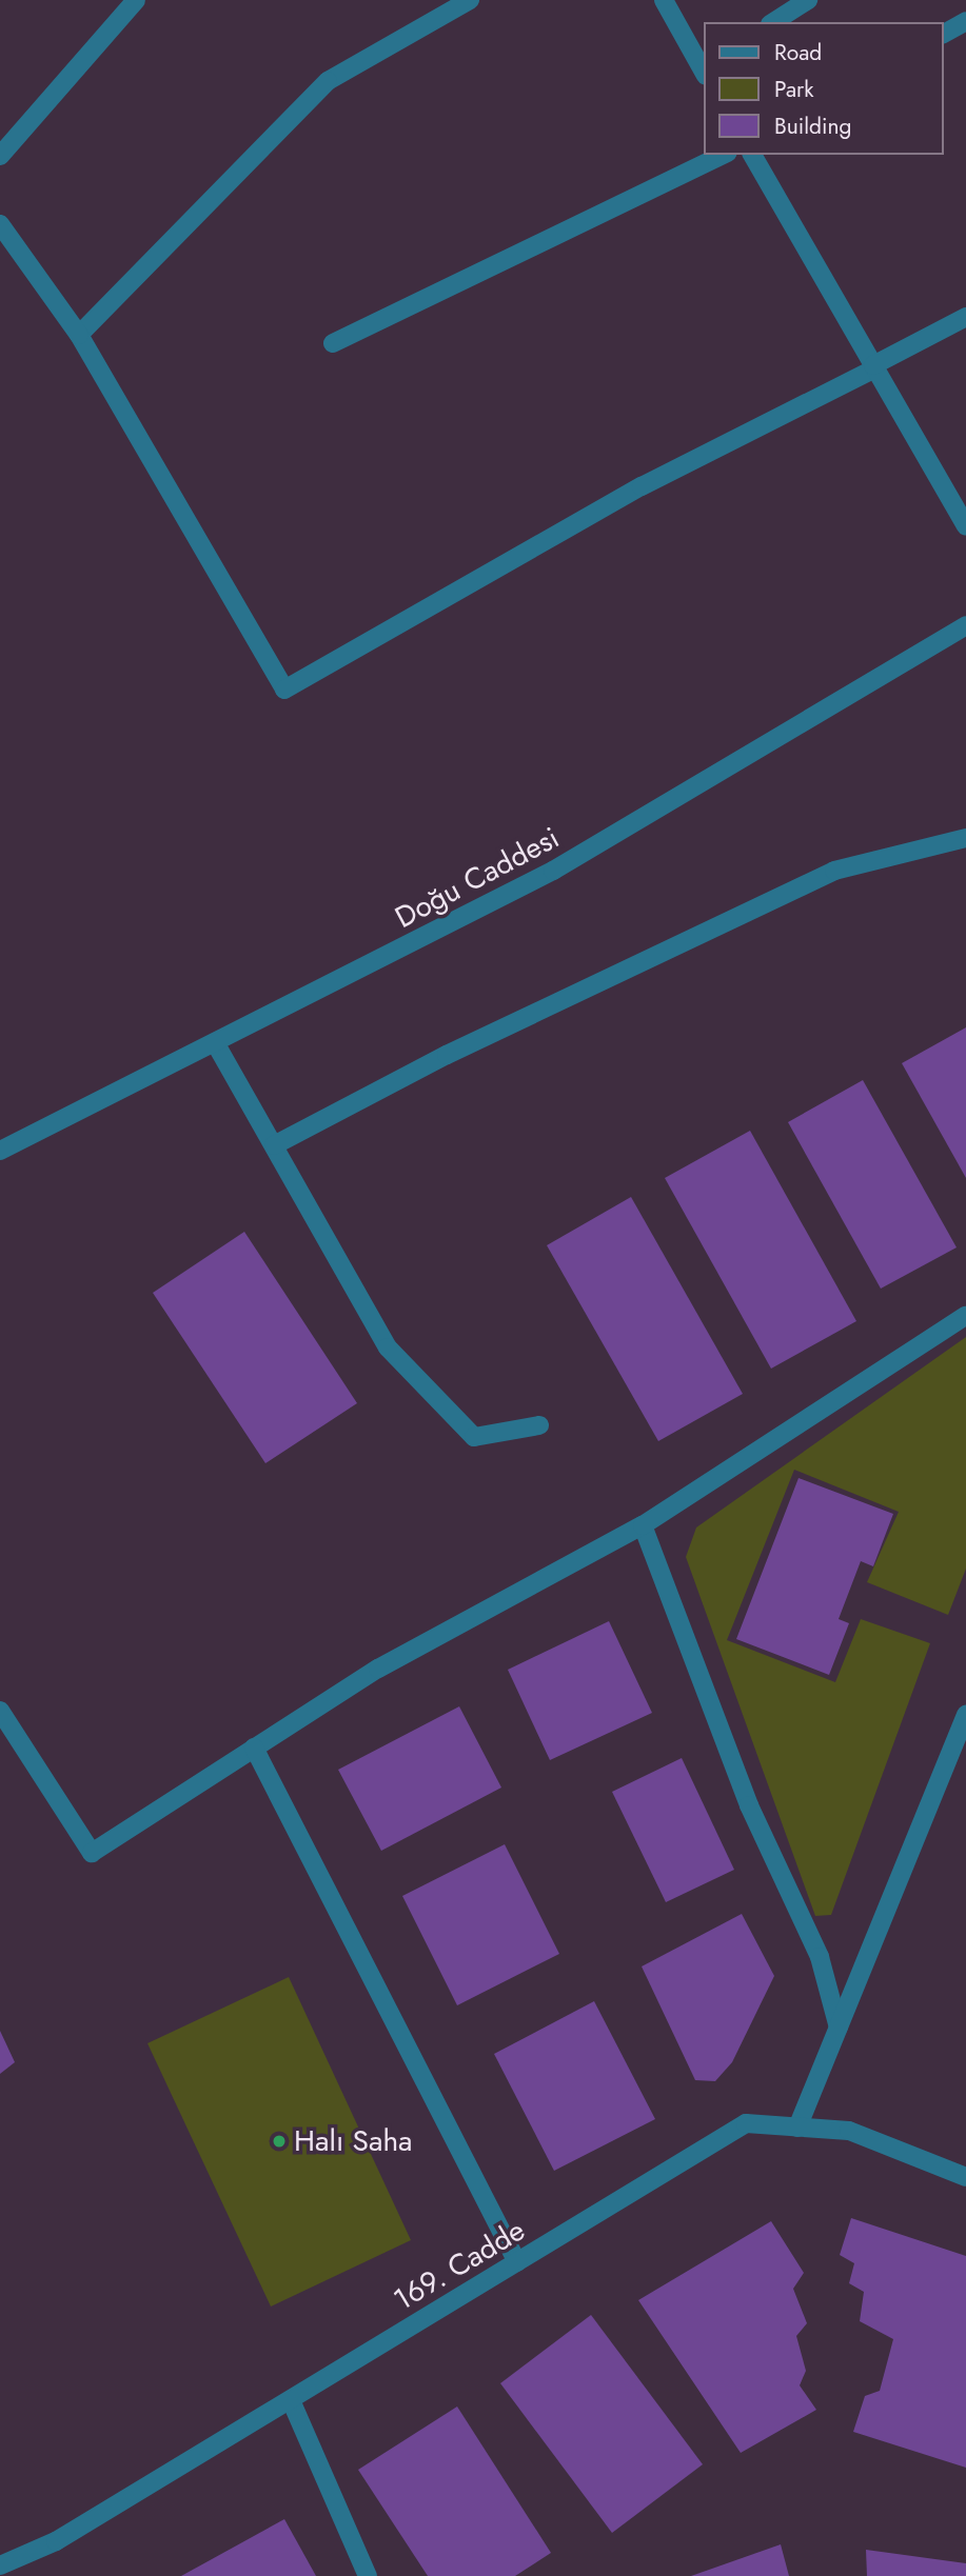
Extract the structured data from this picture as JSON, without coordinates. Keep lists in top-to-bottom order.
{
  "streets": {
    "street": ["Doğu Caddesi", "169. Cadde"]
  },
  "places": ["Halı Saha"],
  "legend": ["Road", "Park", "Building"]
}
